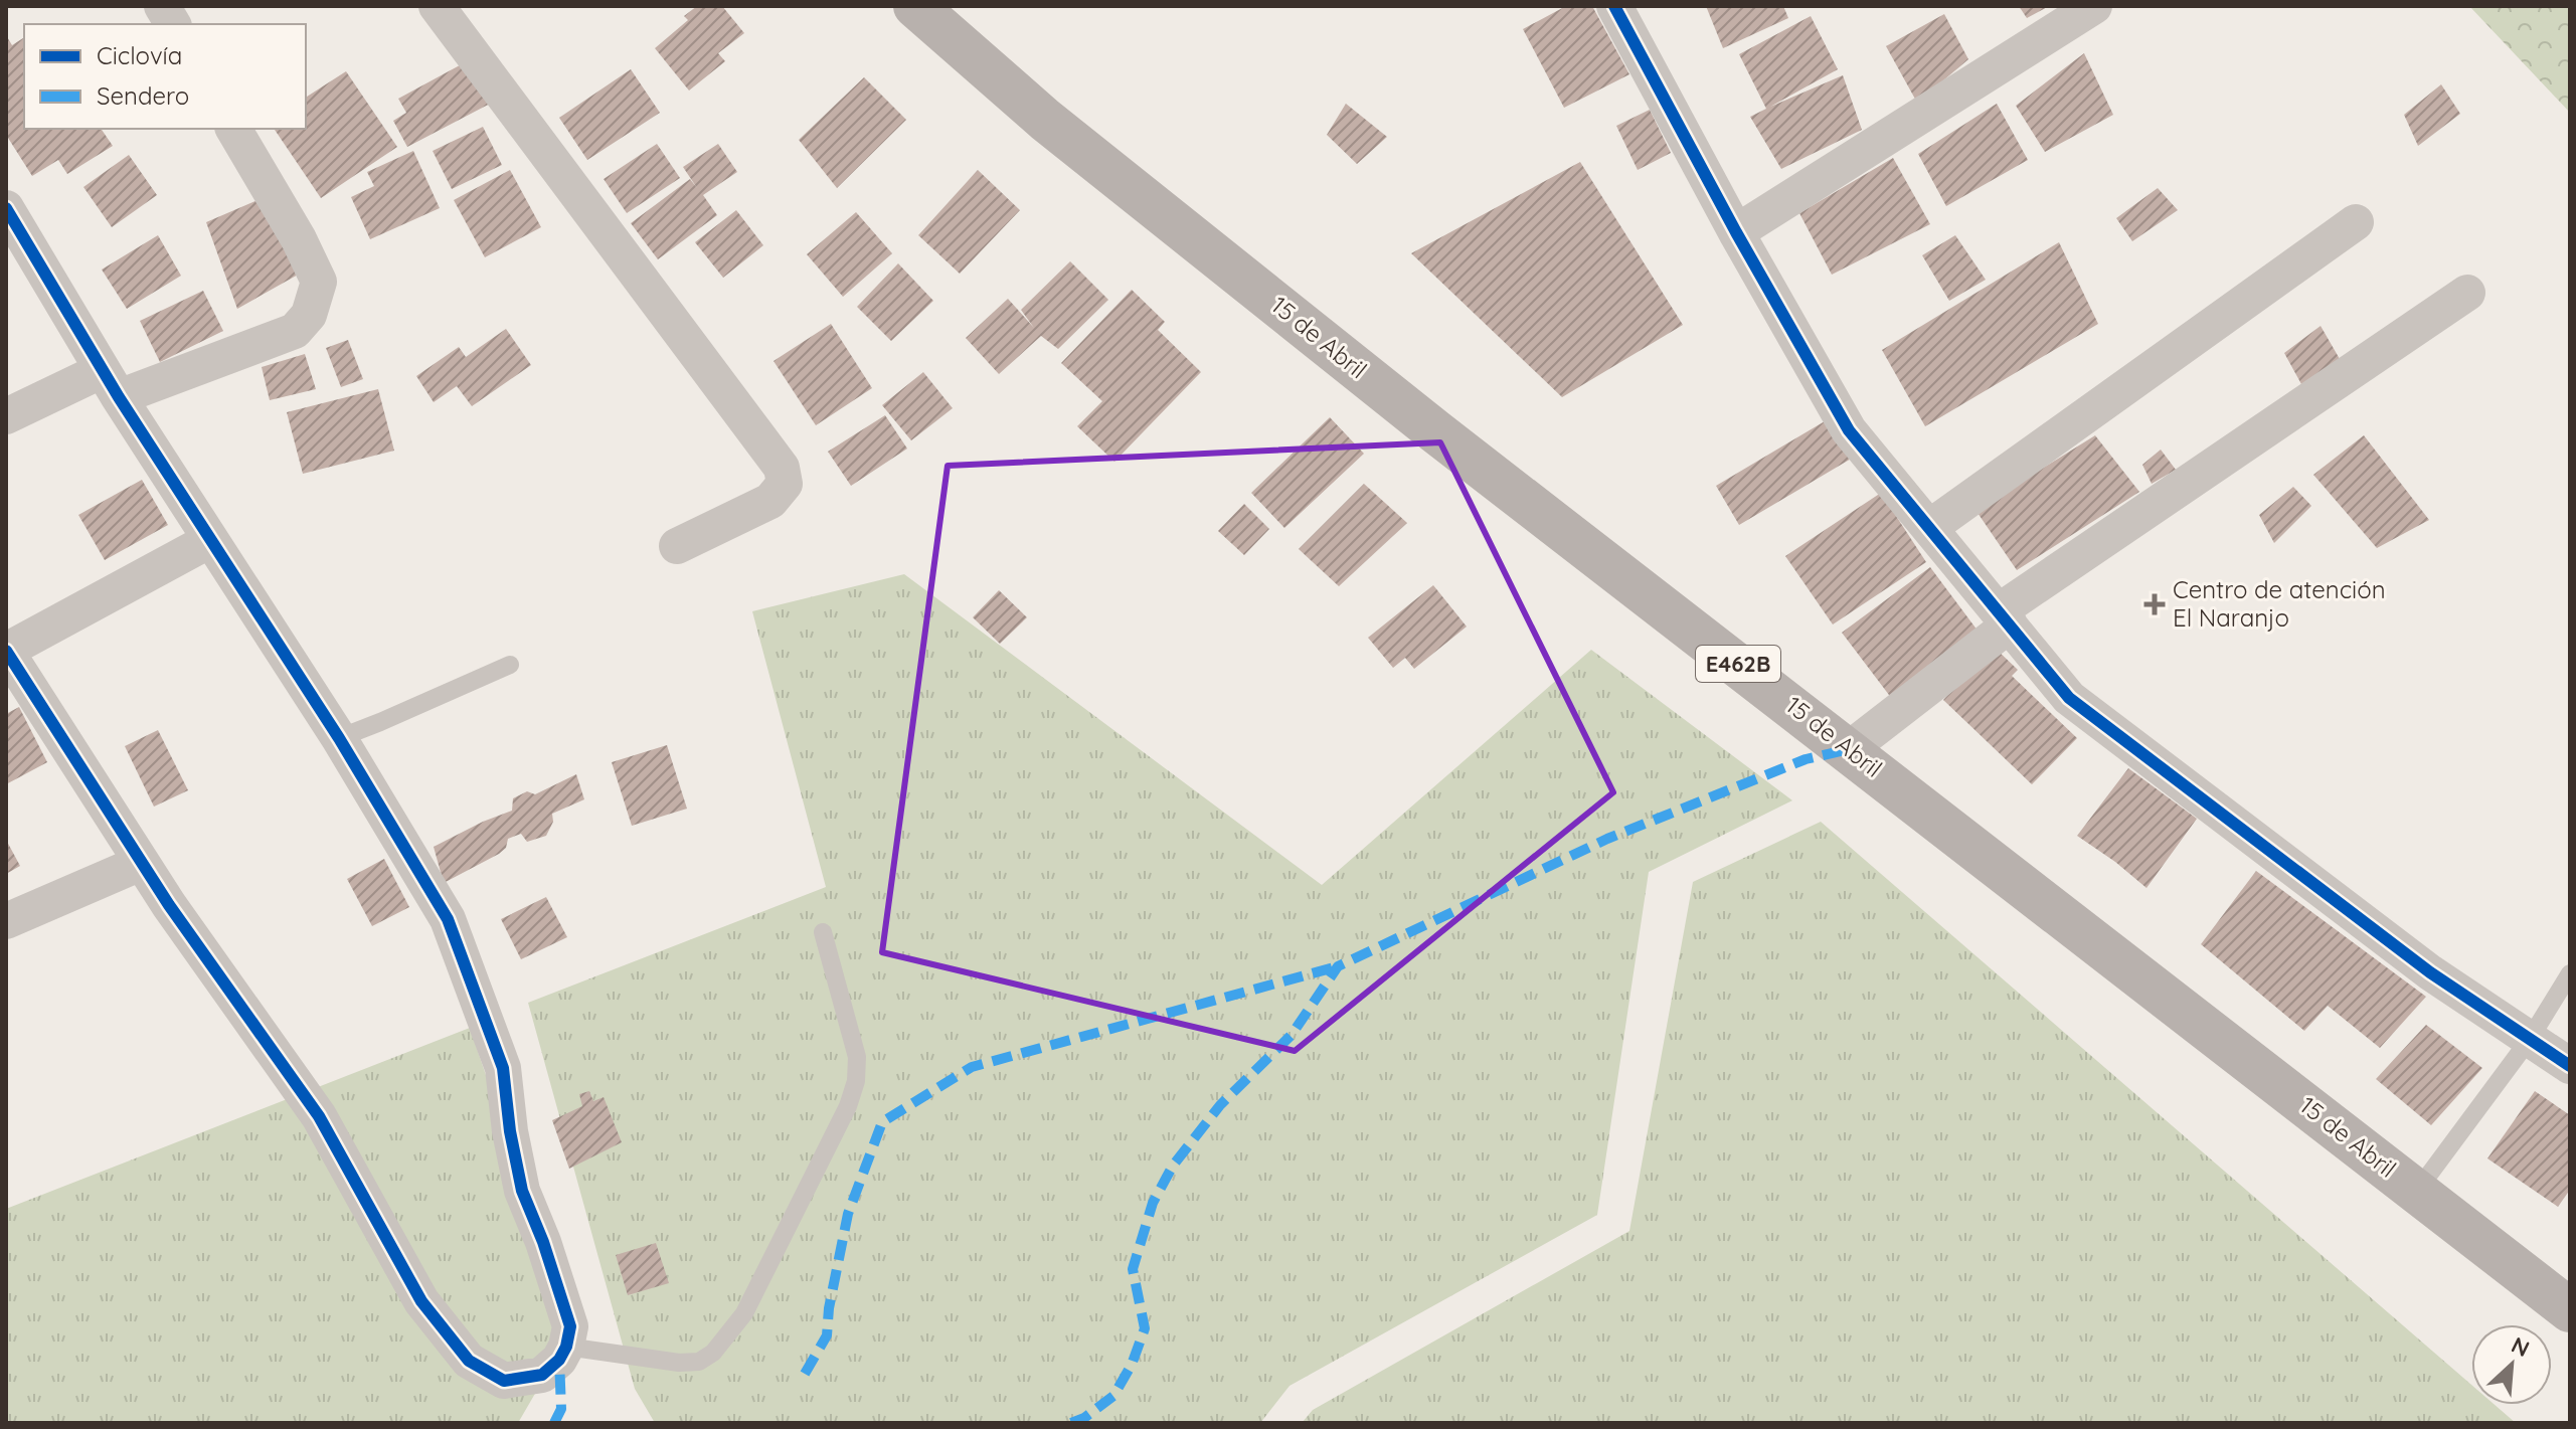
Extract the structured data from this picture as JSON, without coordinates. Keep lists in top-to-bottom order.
{
  "streets": {
    "main road": ["15 de Abril", "E462B"]
  },
  "places": {
    "health": ["Centro de atención El Naranjo"]
  },
  "legend": ["Ciclovía", "Sendero"],
  "north": "top right"
}
